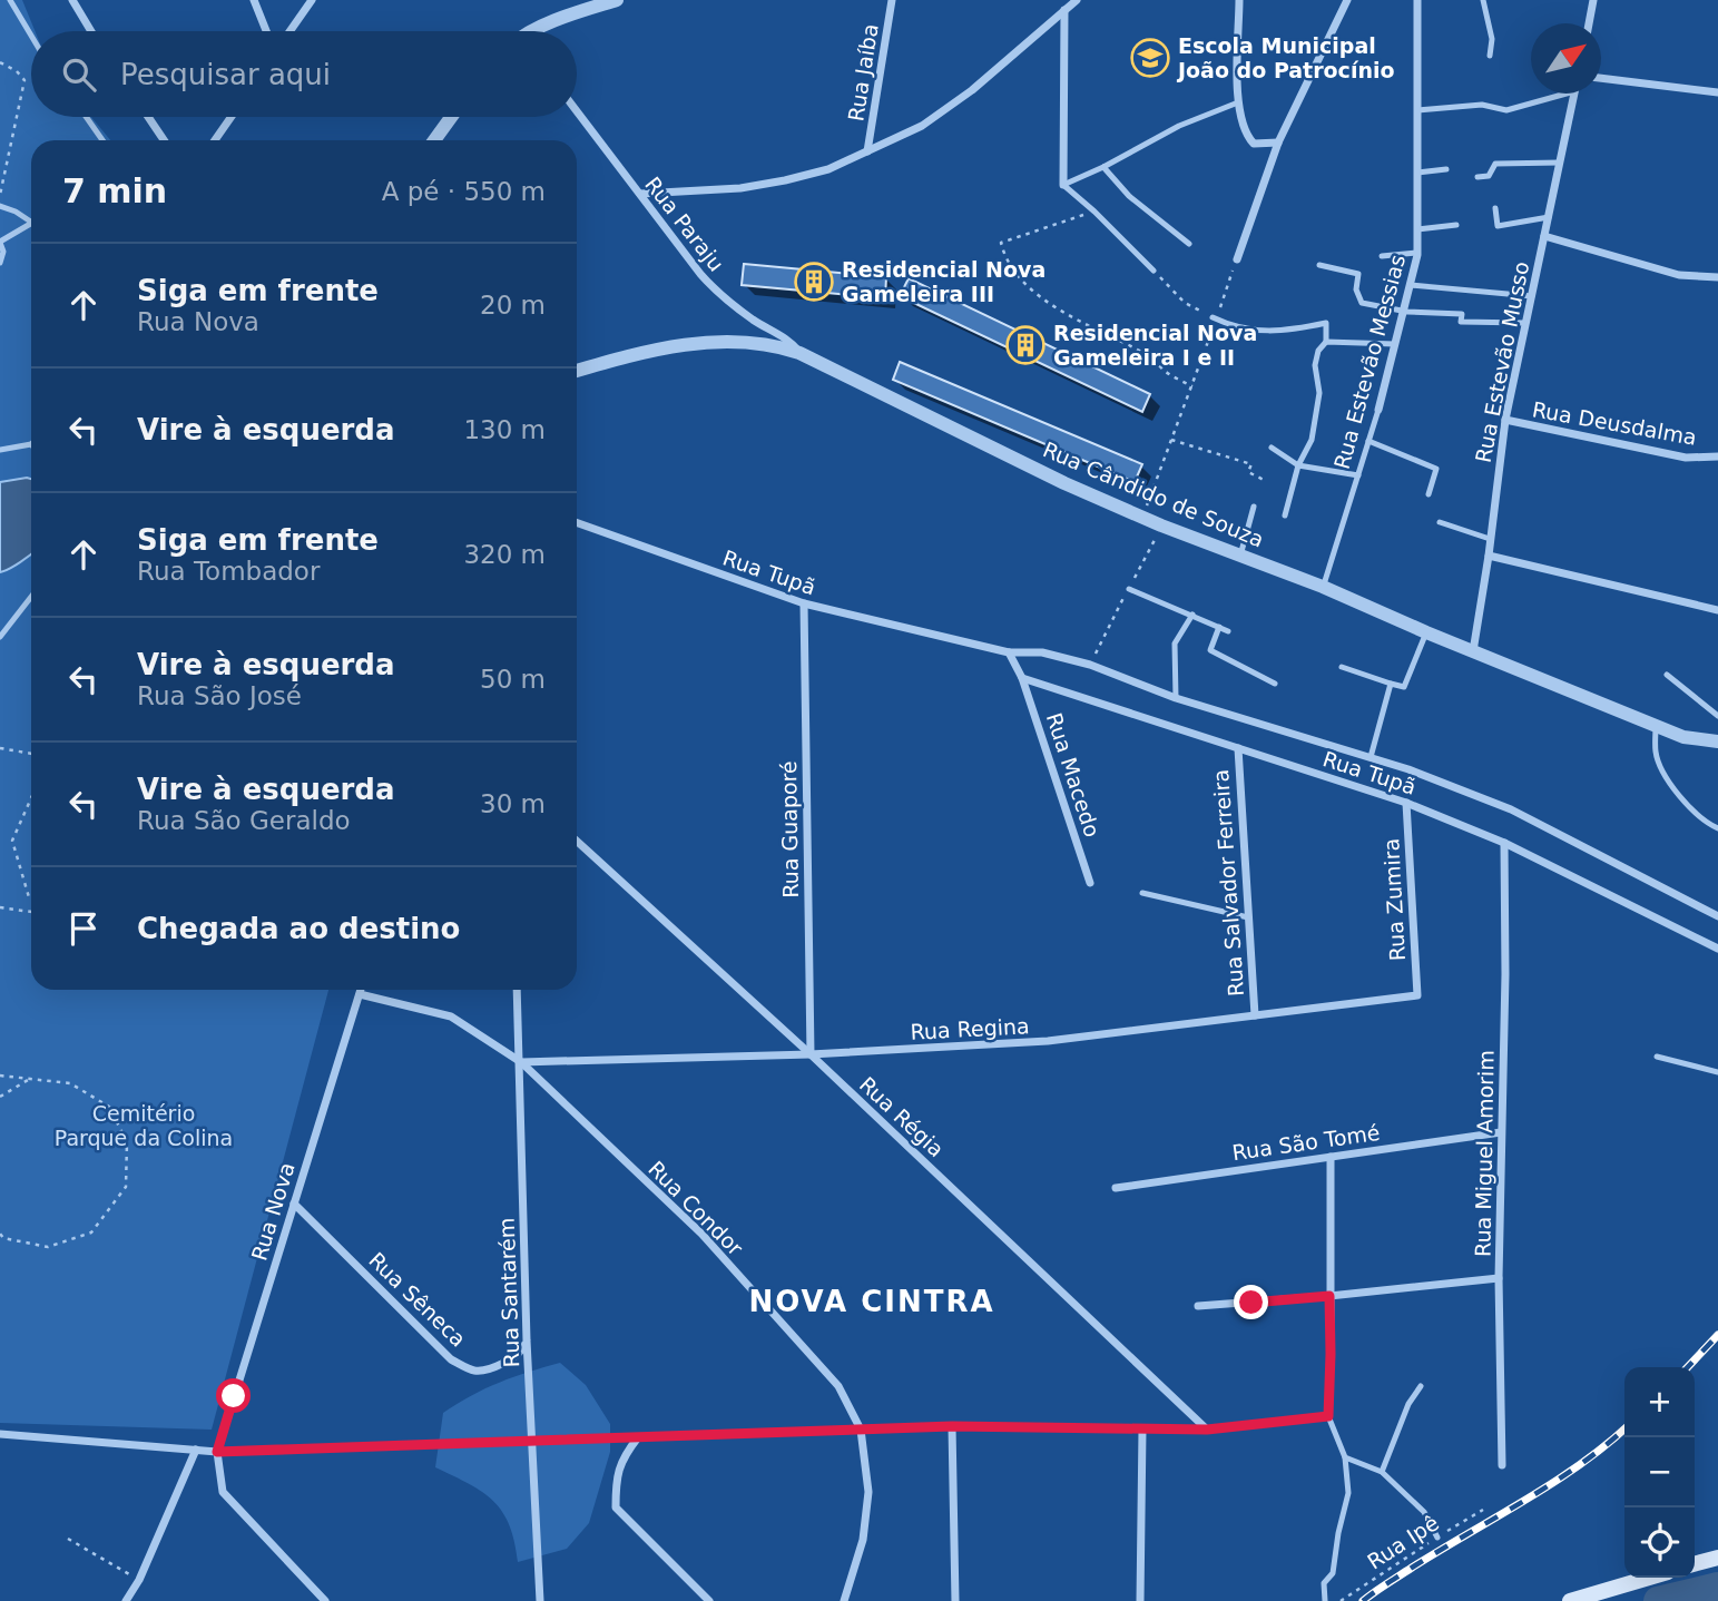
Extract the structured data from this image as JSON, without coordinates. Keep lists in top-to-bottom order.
{
  "streets": {
    "street": [
      "Rua Jaíba",
      "Rua Paraju",
      "Rua Estevão Messias",
      "Rua Estevão Musso",
      "Rua Deusdalma",
      "Rua Cândido de Souza",
      "Rua Tupã",
      "Rua Macedo",
      "Rua Guaporé",
      "Rua Salvador Ferreira",
      "Rua Zumira",
      "Rua Regina",
      "Rua Régia",
      "Rua São Tomé",
      "Rua Miguel Amorim",
      "Rua Condor",
      "Rua Nova",
      "Rua Santarém",
      "Rua Sêneca"
    ],
    "path": ["Rua Ipê"]
  },
  "crossings": [
    ["Rua Paraju", "Rua Cândido de Souza"],
    ["Rua Estevão Messias", "Rua Cândido de Souza"],
    ["Rua Estevão Musso", "Rua Deusdalma"],
    ["Rua Estevão Musso", "Rua Cândido de Souza"],
    ["Rua Tupã", "Rua Macedo"],
    ["Rua Tupã", "Rua Guaporé"],
    ["Rua Tupã", "Rua Salvador Ferreira"],
    ["Rua Tupã", "Rua Zumira"],
    ["Rua Tupã", "Rua Miguel Amorim"],
    ["Rua Guaporé", "Rua Regina"],
    ["Rua Guaporé", "Rua Régia"],
    ["Rua Salvador Ferreira", "Rua Regina"],
    ["Rua Zumira", "Rua Regina"],
    ["Rua Regina", "Rua Régia"],
    ["Rua Regina", "Rua Condor"],
    ["Rua Regina", "Rua Santarém"],
    ["Rua São Tomé", "Rua Miguel Amorim"],
    ["Rua Condor", "Rua Nova"],
    ["Rua Condor", "Rua Santarém"],
    ["Rua Nova", "Rua Sêneca"],
    ["Rua Santarém", "Rua Sêneca"]
  ],
  "districts": ["NOVA CINTRA"],
  "parks": ["Cemitério Parque da Colina"],
  "places": {
    "school or university": ["Escola Municipal João do Patrocínio"],
    "building": ["Residencial Nova Gameleira III", "Residencial Nova Gameleira I e II"]
  },
  "north": "top right",
  "page": {
    "search": "Pesquisar aqui",
    "heading": ["7 min", "A pé · 550 m"],
    "list": [
      ["Siga em frente", "Rua Nova", "20 m"],
      ["Vire à esquerda", "130 m"],
      ["Siga em frente", "Rua Tombador", "320 m"],
      ["Vire à esquerda", "Rua São José", "50 m"],
      ["Vire à esquerda", "Rua São Geraldo", "30 m"],
      "Chegada ao destino"
    ],
    "map_buttons": ["+", "−"]
  }
}
